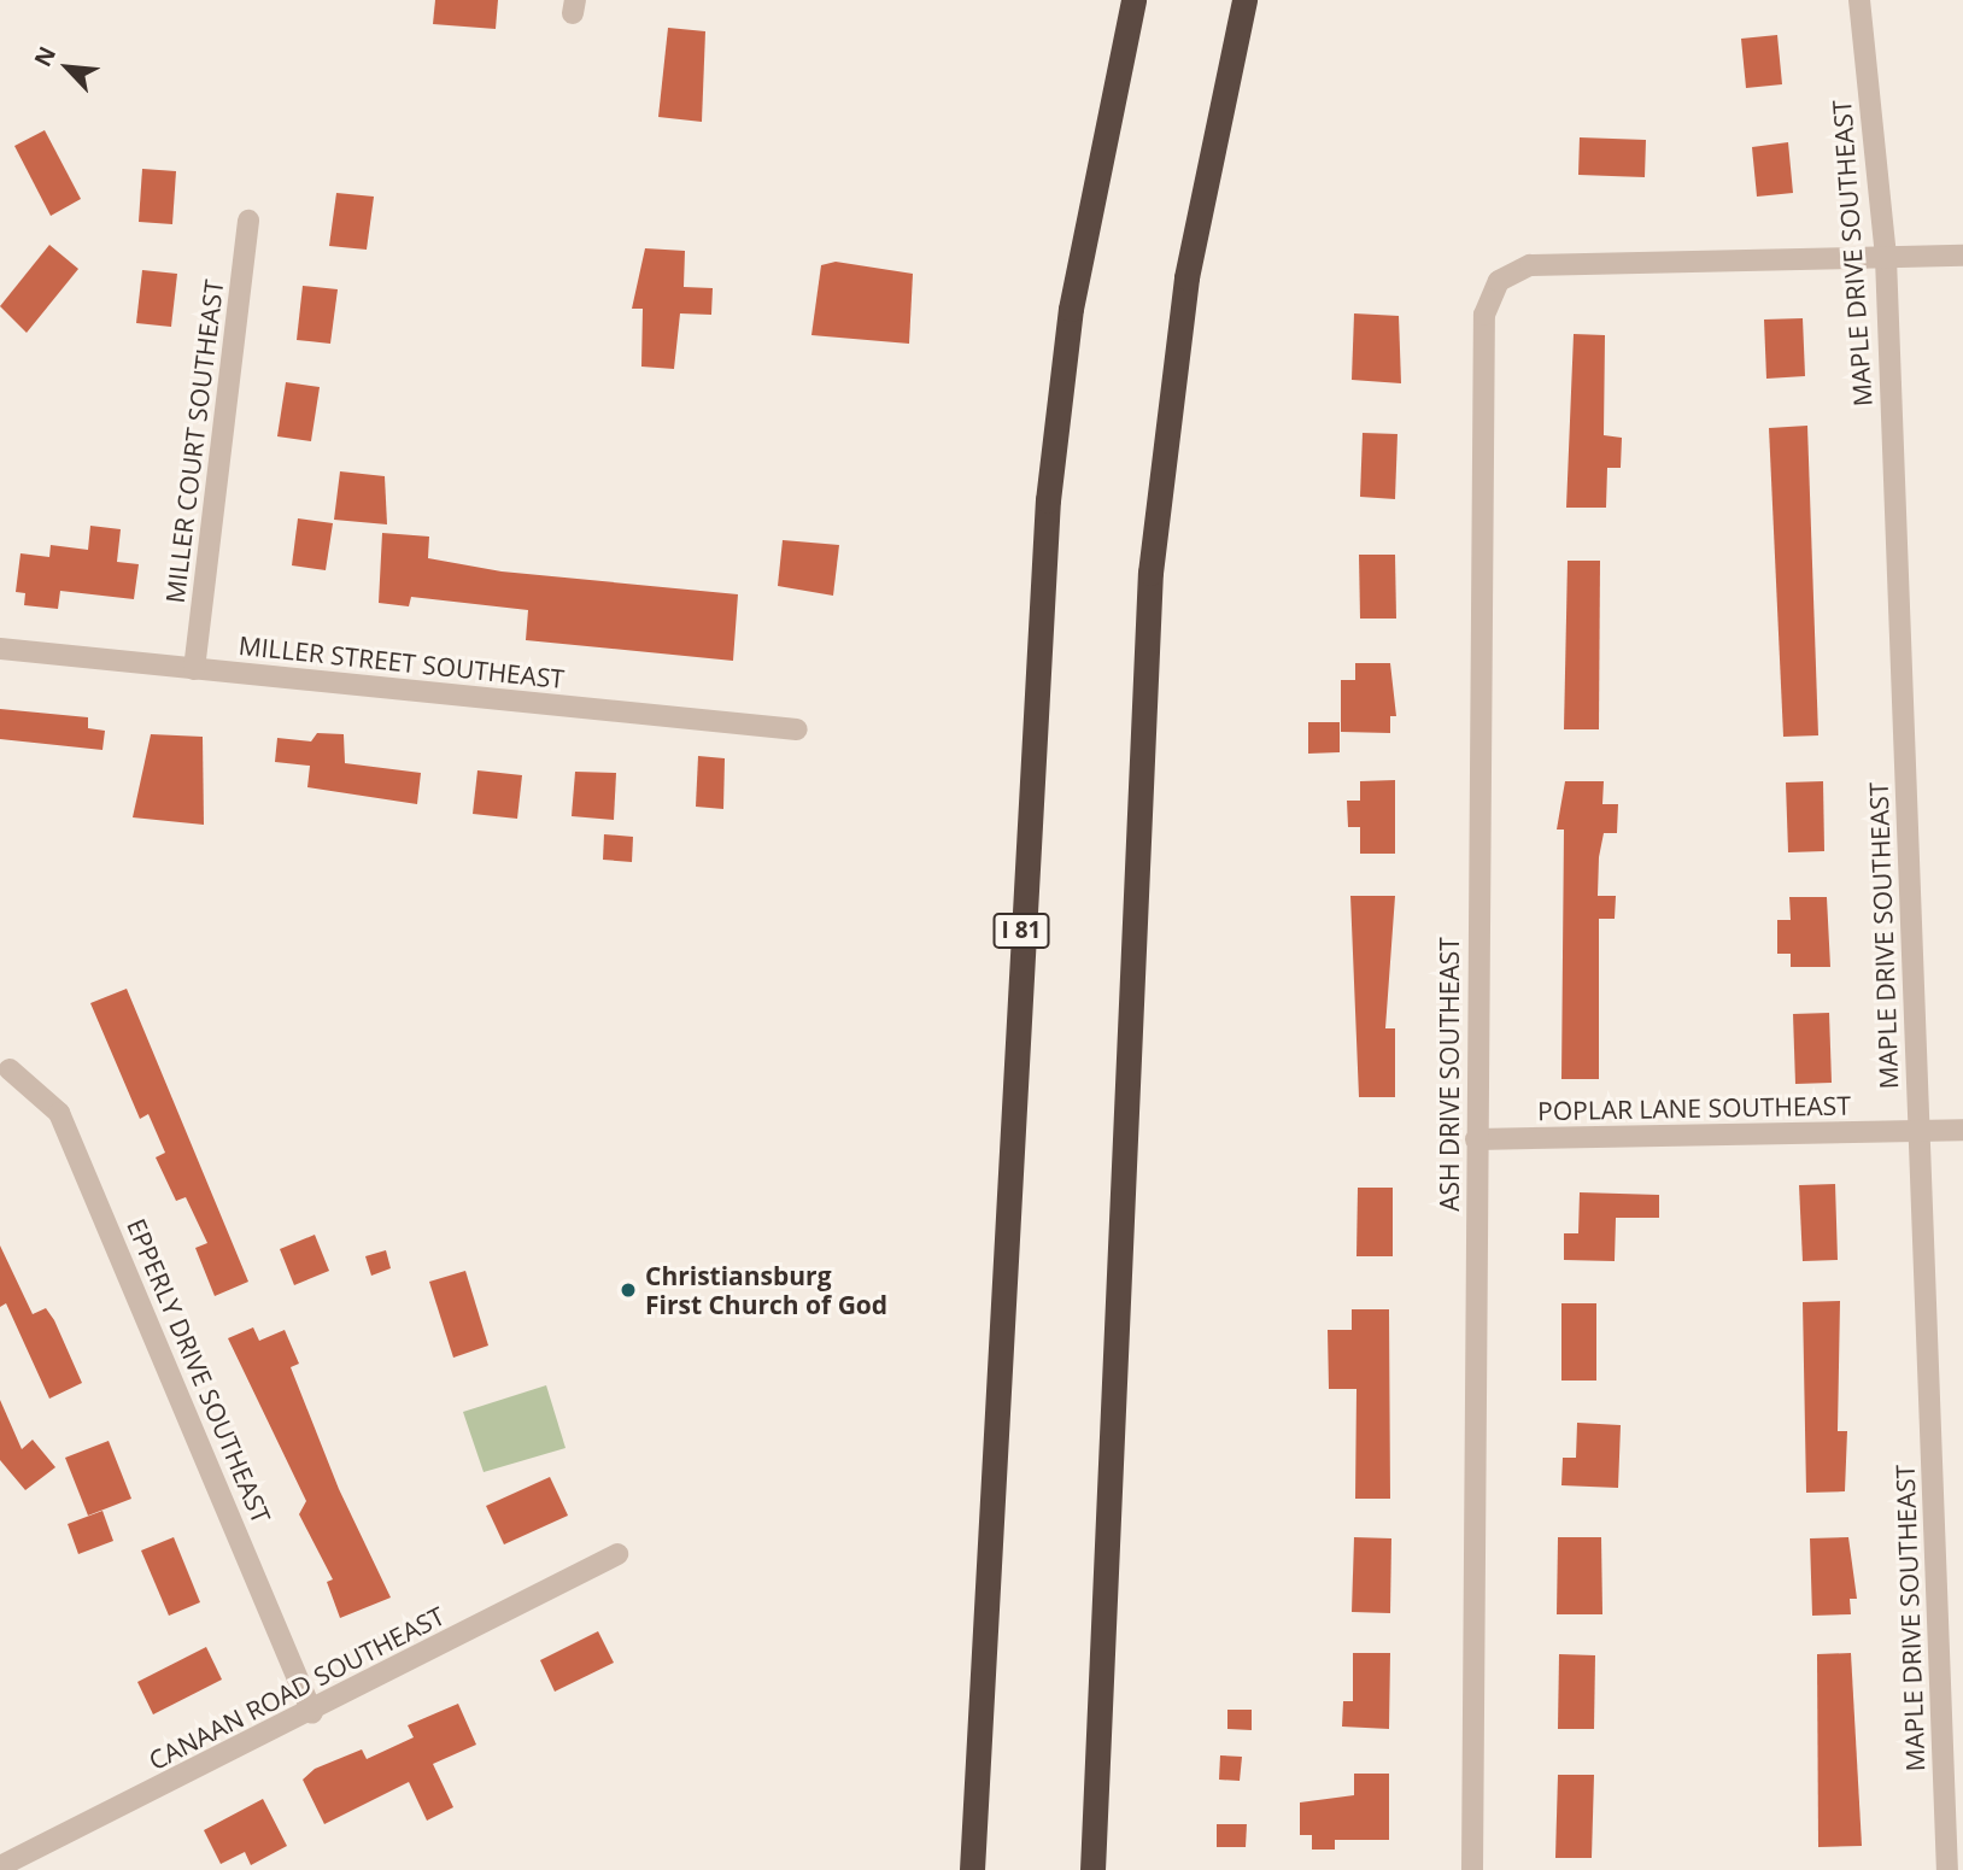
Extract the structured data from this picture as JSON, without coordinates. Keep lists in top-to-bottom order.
{
  "streets": {
    "highway": ["I 81"],
    "street": [
      "MAPLE DRIVE SOUTHEAST",
      "MILLER COURT SOUTHEAST",
      "MILLER STREET SOUTHEAST",
      "ASH DRIVE SOUTHEAST",
      "POPLAR LANE SOUTHEAST",
      "EPPERLY DRIVE SOUTHEAST",
      "CANAAN ROAD SOUTHEAST"
    ]
  },
  "crossings": [
    ["MAPLE DRIVE SOUTHEAST", "ASH DRIVE SOUTHEAST"],
    ["MAPLE DRIVE SOUTHEAST", "POPLAR LANE SOUTHEAST"],
    ["MILLER COURT SOUTHEAST", "MILLER STREET SOUTHEAST"],
    ["ASH DRIVE SOUTHEAST", "POPLAR LANE SOUTHEAST"],
    ["EPPERLY DRIVE SOUTHEAST", "CANAAN ROAD SOUTHEAST"]
  ],
  "places": ["Christiansburg First Church of God"],
  "north": "top left"
}
